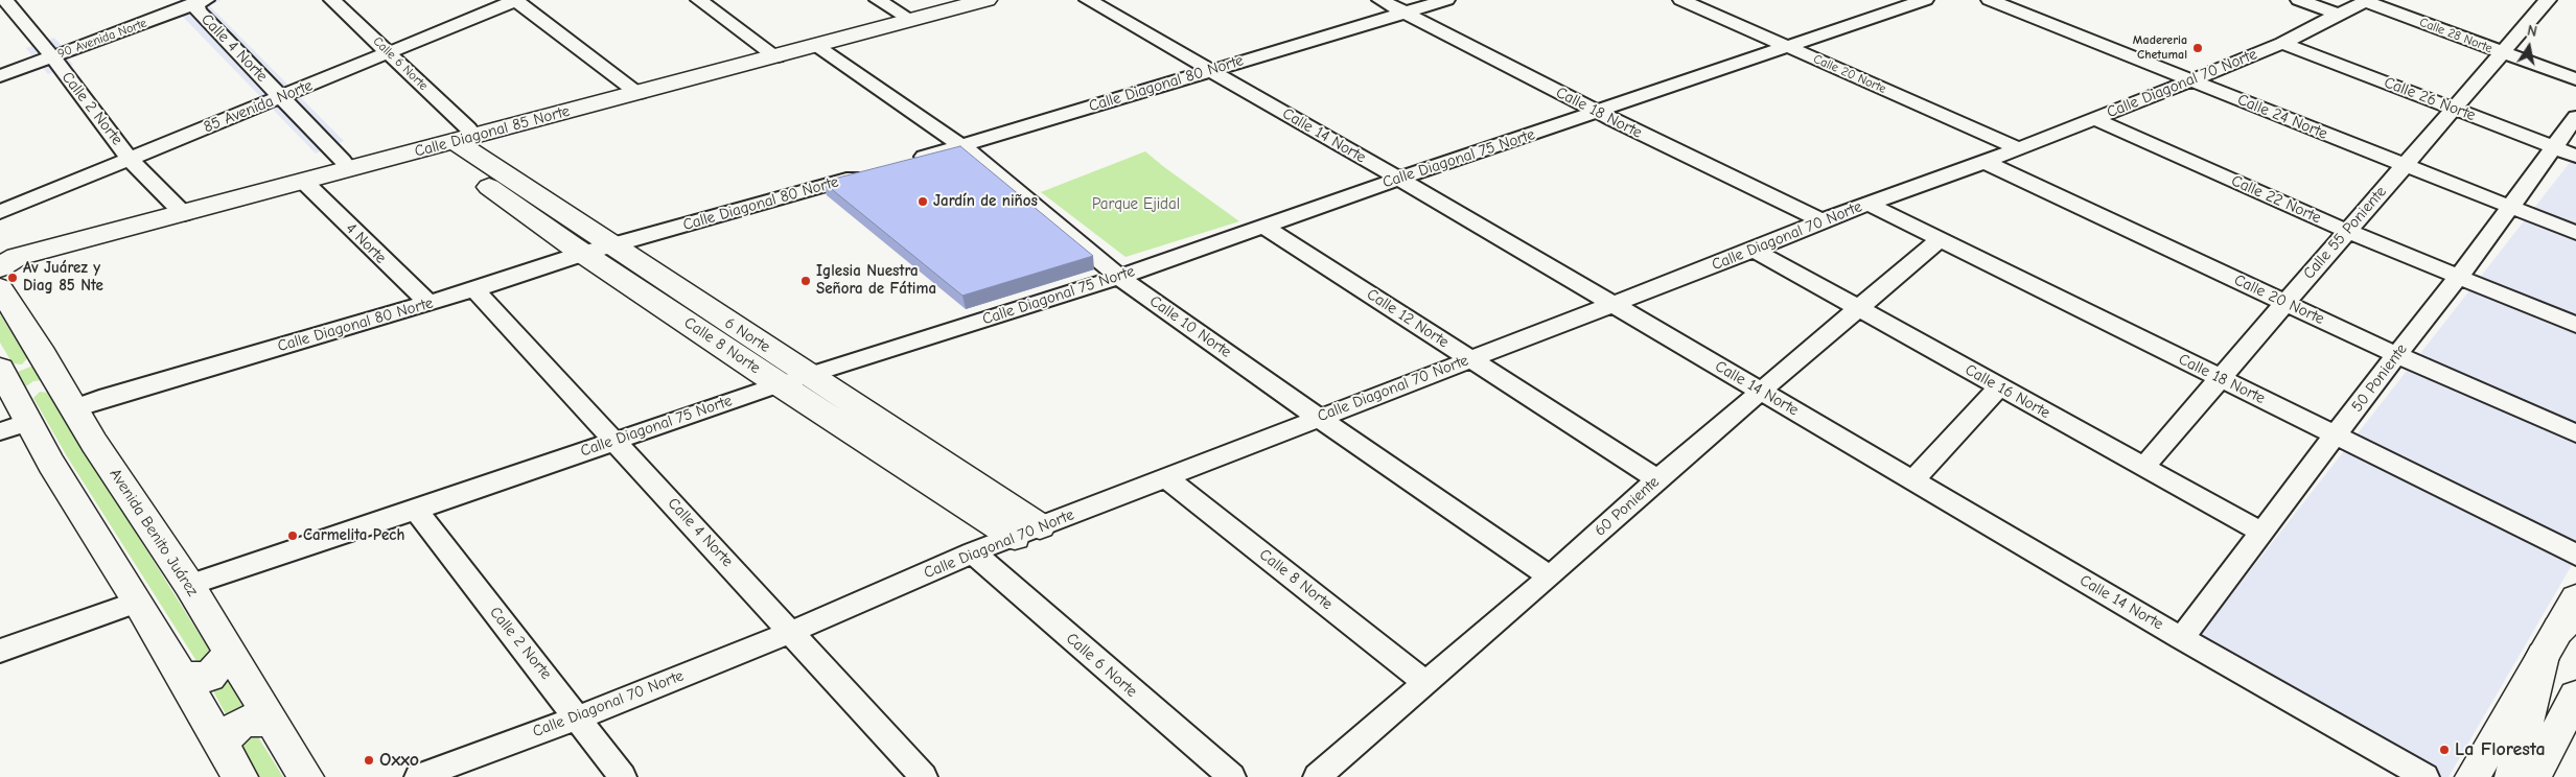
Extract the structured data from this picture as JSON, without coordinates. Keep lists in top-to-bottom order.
{
  "streets": {
    "main road": [
      "Calle Diagonal 85 Norte",
      "6 Norte",
      "Calle 8 Norte",
      "Avenida Benito Juárez"
    ],
    "street": [
      "Calle 28 Norte",
      "90 Avenida Norte",
      "Calle 4 Norte",
      "Calle 6 Norte",
      "Calle 20 Norte",
      "Calle Diagonal 80 Norte",
      "Calle Diagonal 70 Norte",
      "Calle 26 Norte",
      "85 Avenida Norte",
      "Calle 2 Norte",
      "Calle 18 Norte",
      "Calle 24 Norte",
      "Calle 14 Norte",
      "Calle Diagonal 75 Norte",
      "Calle 22 Norte",
      "Calle 55 Poniente",
      "4 Norte",
      "Calle 12 Norte",
      "Calle 10 Norte",
      "50 Poniente",
      "Calle 16 Norte",
      "60 Poniente"
    ]
  },
  "crossings": [
    ["Calle 28 Norte", "Calle Diagonal 70 Norte"],
    ["Calle 28 Norte", "Calle 55 Poniente"],
    ["90 Avenida Norte", "Calle 4 Norte"],
    ["90 Avenida Norte", "Calle 2 Norte"],
    ["Calle 4 Norte", "Calle Diagonal 80 Norte"],
    ["Calle 4 Norte", "Calle Diagonal 70 Norte"],
    ["Calle 4 Norte", "85 Avenida Norte"],
    ["Calle 4 Norte", "Calle Diagonal 85 Norte"],
    ["Calle 4 Norte", "Calle Diagonal 75 Norte"],
    ["Calle 6 Norte", "Calle Diagonal 70 Norte"],
    ["Calle 6 Norte", "85 Avenida Norte"],
    ["Calle 6 Norte", "Calle Diagonal 85 Norte"],
    ["Calle 6 Norte", "6 Norte"],
    ["Calle 6 Norte", "Calle 8 Norte"],
    ["Calle 20 Norte", "Calle Diagonal 70 Norte"],
    ["Calle 20 Norte", "Calle Diagonal 75 Norte"],
    ["Calle 20 Norte", "Calle 55 Poniente"],
    ["Calle 20 Norte", "50 Poniente"],
    ["Calle Diagonal 80 Norte", "Calle 18 Norte"],
    ["Calle Diagonal 80 Norte", "Calle 14 Norte"],
    ["Calle Diagonal 80 Norte", "4 Norte"],
    ["Calle Diagonal 80 Norte", "Calle 10 Norte"],
    ["Calle Diagonal 80 Norte", "6 Norte"],
    ["Calle Diagonal 80 Norte", "Calle 8 Norte"],
    ["Calle Diagonal 80 Norte", "Avenida Benito Juárez"],
    ["Calle Diagonal 70 Norte", "Calle 26 Norte"],
    ["Calle Diagonal 70 Norte", "Calle 2 Norte"],
    ["Calle Diagonal 70 Norte", "Calle 18 Norte"],
    ["Calle Diagonal 70 Norte", "Calle 24 Norte"],
    ["Calle Diagonal 70 Norte", "Calle 14 Norte"],
    ["Calle Diagonal 70 Norte", "Calle 22 Norte"],
    ["Calle Diagonal 70 Norte", "Calle 12 Norte"],
    ["Calle Diagonal 70 Norte", "Calle 10 Norte"],
    ["Calle Diagonal 70 Norte", "6 Norte"],
    ["Calle Diagonal 70 Norte", "Calle 8 Norte"],
    ["Calle Diagonal 70 Norte", "Calle 16 Norte"],
    ["Calle 26 Norte", "Calle 55 Poniente"],
    ["Calle 26 Norte", "50 Poniente"],
    ["85 Avenida Norte", "Calle 2 Norte"],
    ["Calle 2 Norte", "Calle Diagonal 85 Norte"],
    ["Calle 2 Norte", "Calle Diagonal 75 Norte"],
    ["Calle 18 Norte", "Calle Diagonal 75 Norte"],
    ["Calle 18 Norte", "Calle 55 Poniente"],
    ["Calle 18 Norte", "50 Poniente"],
    ["Calle 18 Norte", "60 Poniente"],
    ["Calle 24 Norte", "Calle 55 Poniente"],
    ["Calle 24 Norte", "50 Poniente"],
    ["Calle Diagonal 85 Norte", "4 Norte"],
    ["Calle Diagonal 85 Norte", "Calle 10 Norte"],
    ["Calle Diagonal 85 Norte", "6 Norte"],
    ["Calle Diagonal 85 Norte", "Calle 8 Norte"],
    ["Calle 14 Norte", "Calle Diagonal 75 Norte"],
    ["Calle 14 Norte", "50 Poniente"],
    ["Calle 14 Norte", "60 Poniente"],
    ["Calle Diagonal 75 Norte", "Calle 12 Norte"],
    ["Calle Diagonal 75 Norte", "Calle 10 Norte"],
    ["Calle Diagonal 75 Norte", "6 Norte"],
    ["Calle Diagonal 75 Norte", "Calle 8 Norte"],
    ["Calle Diagonal 75 Norte", "Avenida Benito Juárez"],
    ["Calle 22 Norte", "Calle 55 Poniente"],
    ["Calle 22 Norte", "50 Poniente"],
    ["Calle 55 Poniente", "Calle 16 Norte"],
    ["Calle 12 Norte", "60 Poniente"],
    ["Calle 10 Norte", "60 Poniente"],
    ["6 Norte", "Calle 8 Norte"],
    ["Calle 8 Norte", "60 Poniente"],
    ["50 Poniente", "Calle 16 Norte"],
    ["Calle 16 Norte", "60 Poniente"]
  ],
  "parks": ["Parque Ejidal"],
  "places": [
    "Madereria Chetumal",
    "Jardín de niños",
    "Av Juárez y Diag 85 Nte",
    "Iglesia Nuestra Señora de Fátima",
    "Carmelita Pech",
    "La Floresta",
    "Oxxo"
  ],
  "north": "top"
}
